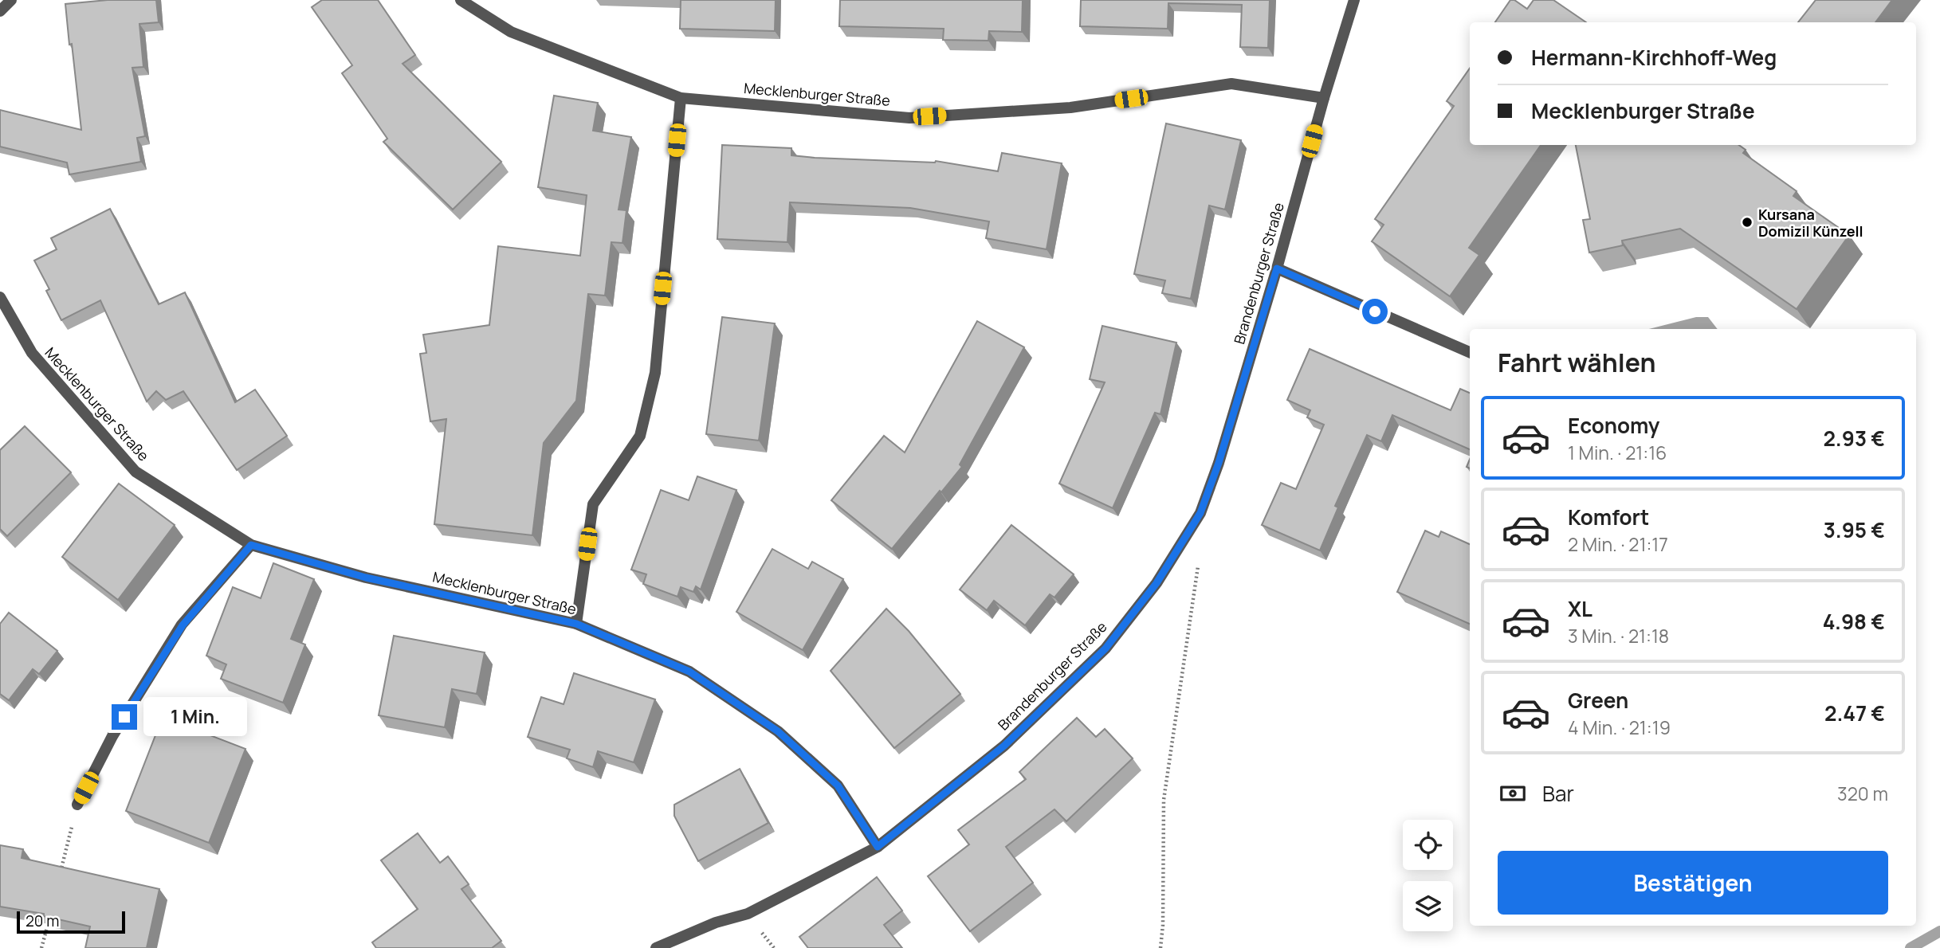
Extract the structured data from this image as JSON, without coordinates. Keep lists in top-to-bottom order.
{
  "streets": {
    "street": ["Mecklenburger Straße", "Brandenburger Straße"]
  },
  "crossings": [
    ["Mecklenburger Straße", "Brandenburger Straße"]
  ],
  "places": ["Kursana Domizil Künzell"],
  "scale_bar": "20 m",
  "page": {
    "banner": ["Hermann-Kirchhoff-Weg", "Mecklenburger Straße"],
    "heading": "Fahrt wählen",
    "list": [
      {
        "name": "Economy",
        "note": "1 Min. · 21:16",
        "value": "2.93 €"
      },
      {
        "name": "Komfort",
        "note": "2 Min. · 21:17",
        "value": "3.95 €"
      },
      {
        "name": "XL",
        "note": "3 Min. · 21:18",
        "value": "4.98 €"
      },
      {
        "name": "Green",
        "note": "4 Min. · 21:19",
        "value": "2.47 €"
      }
    ],
    "bubble": "1 Min.",
    "pay": ["Bar", "320 m"],
    "buttons": "Bestätigen",
    "scale": "20 m"
  }
}
